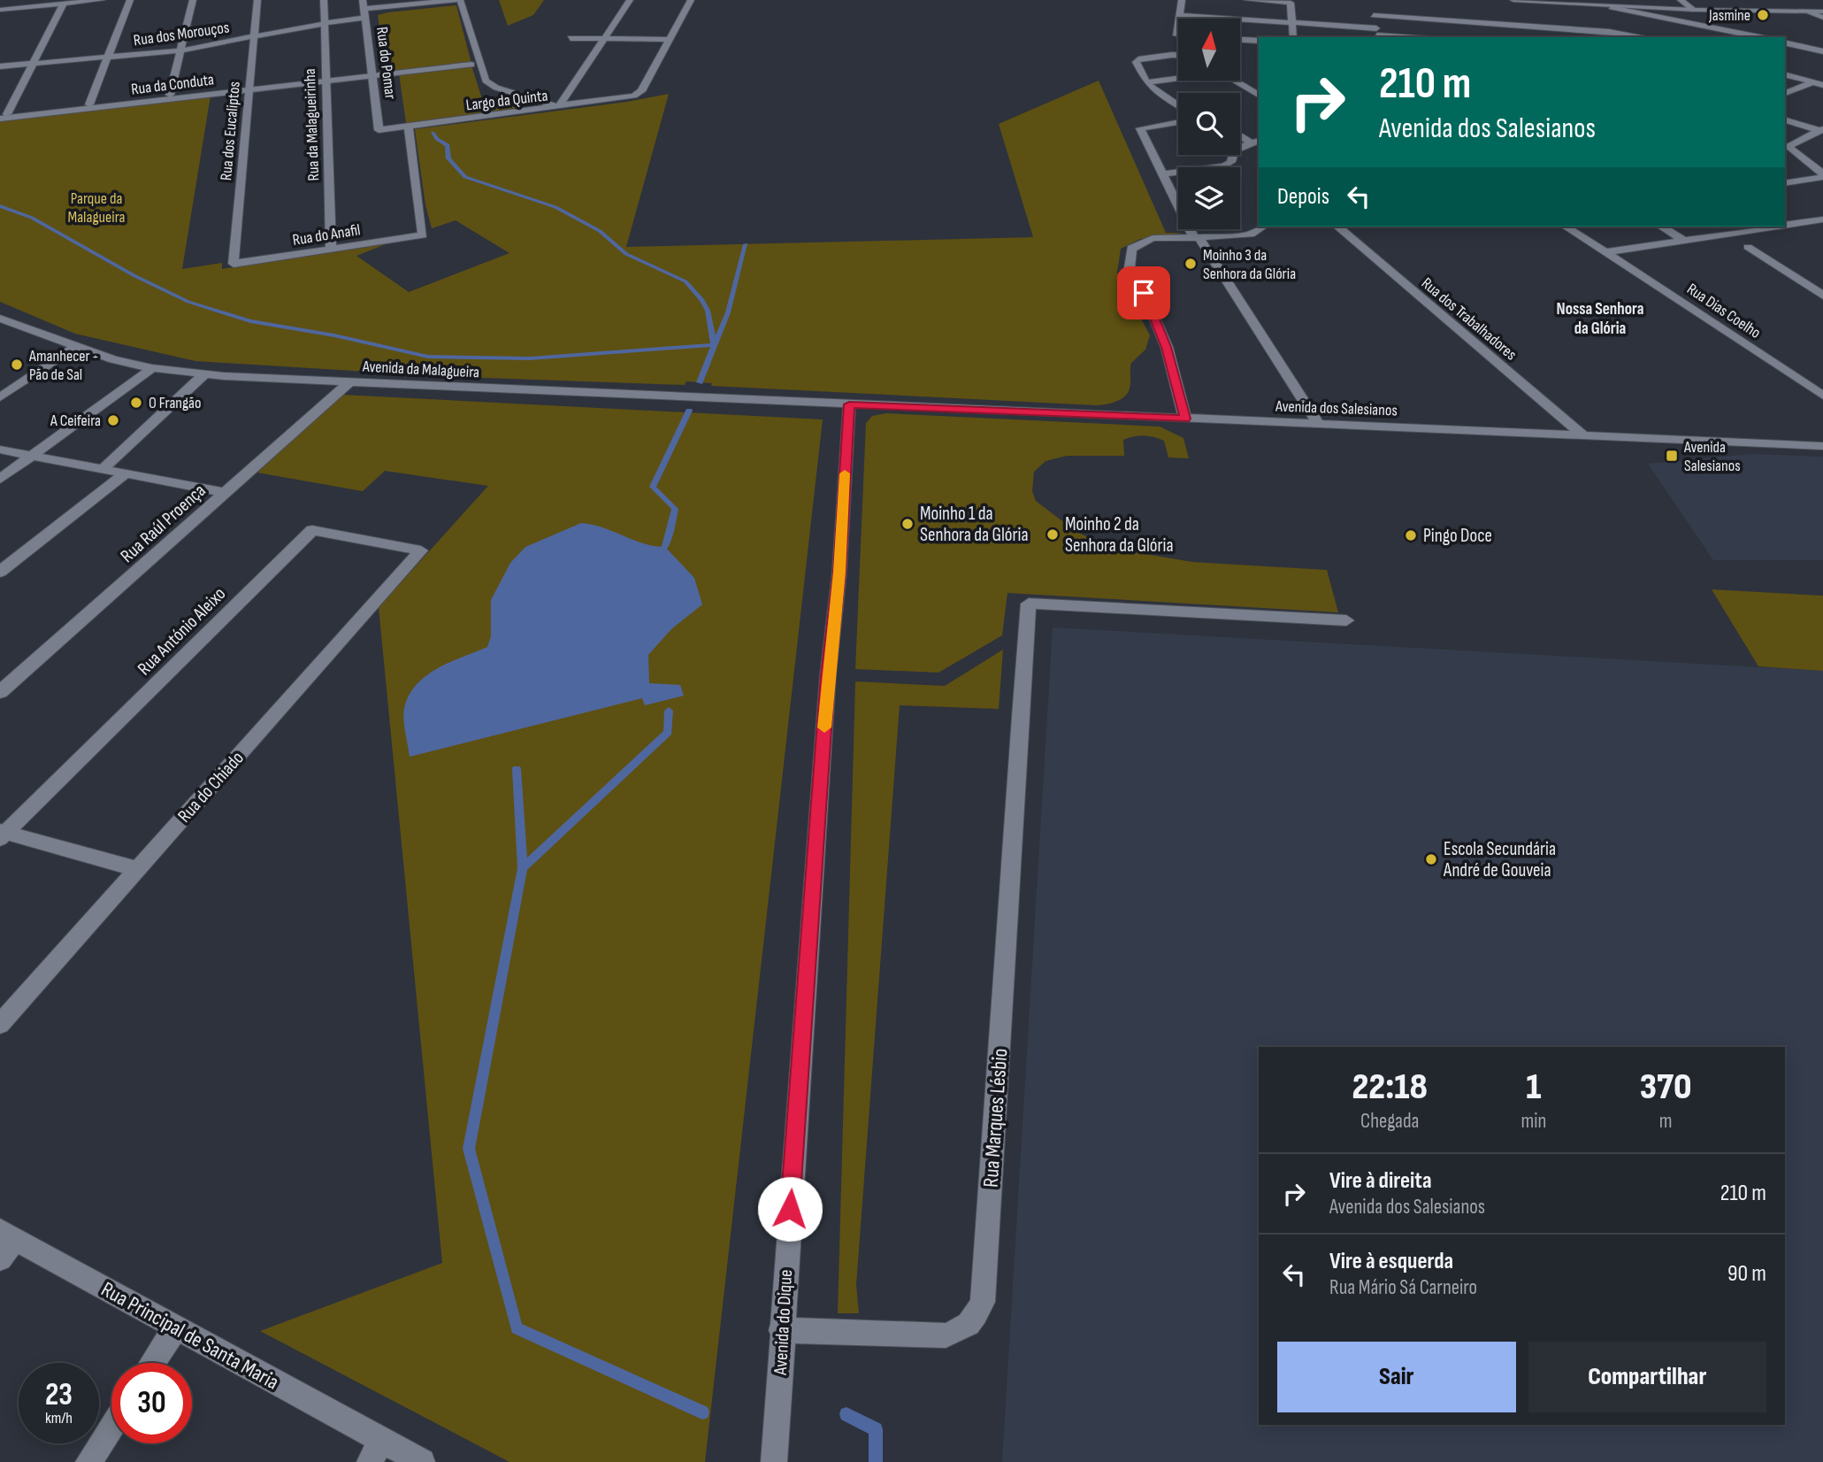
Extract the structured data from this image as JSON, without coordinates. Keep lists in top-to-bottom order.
{
  "streets": {
    "street": [
      "Rua dos Morouços",
      "Rua do Pomar",
      "Rua da Conduta",
      "Largo da Quinta",
      "Rua da Malagueirinha",
      "Rua dos Eucaliptos",
      "Rua do Anafil",
      "Rua Dias Coelho",
      "Rua dos Trabalhadores",
      "Avenida da Malagueira",
      "Avenida dos Salesianos",
      "Rua Raúl Proença",
      "Rua António Aleixo",
      "Rua do Chiado",
      "Rua Marques Lésbio",
      "Avenida do Dique",
      "Rua Principal de Santa Maria"
    ]
  },
  "crossings": [
    ["Rua dos Morouços", "Rua do Pomar"],
    ["Rua dos Morouços", "Rua da Malagueirinha"],
    ["Rua dos Morouços", "Rua dos Eucaliptos"],
    ["Rua do Pomar", "Rua da Conduta"],
    ["Rua do Pomar", "Largo da Quinta"],
    ["Rua da Conduta", "Rua da Malagueirinha"],
    ["Rua da Conduta", "Rua dos Eucaliptos"],
    ["Largo da Quinta", "Rua do Anafil"],
    ["Rua da Malagueirinha", "Rua do Anafil"],
    ["Rua dos Eucaliptos", "Rua do Anafil"],
    ["Rua dos Trabalhadores", "Avenida dos Salesianos"],
    ["Avenida da Malagueira", "Avenida dos Salesianos"],
    ["Avenida da Malagueira", "Rua Raúl Proença"],
    ["Avenida da Malagueira", "Avenida do Dique"],
    ["Avenida dos Salesianos", "Avenida do Dique"],
    ["Rua António Aleixo", "Rua do Chiado"],
    ["Rua Marques Lésbio", "Avenida do Dique"]
  ],
  "districts": ["Nossa Senhora da Glória"],
  "parks": ["Parque da Malagueira"],
  "places": {
    "other": [
      "Jasmine",
      "Moinho 3 da Senhora da Glória",
      "Amanhecer - Pão de Sal",
      "O Frangão",
      "A Ceifeira",
      "Moinho 1 da Senhora da Glória",
      "Moinho 2 da Senhora da Glória",
      "Pingo Doce",
      "Escola Secundária André de Gouveia"
    ],
    "transit": ["Avenida Salesianos"]
  },
  "north": "top",
  "page": {
    "turn": ["210 m", "Avenida dos Salesianos"],
    "then": "Depois",
    "eta": [
      "22:18",
      "Chegada",
      "1",
      "min",
      "370",
      "m"
    ],
    "list": [
      {
        "name": "Vire à direita",
        "note": "Avenida dos Salesianos",
        "value": "210 m"
      },
      {
        "name": "Vire à esquerda",
        "note": "Rua Mário Sá Carneiro",
        "value": "90 m"
      }
    ],
    "buttons": ["Sair", "Compartilhar"],
    "speed": "23 km/h",
    "limit": "30"
  }
}
